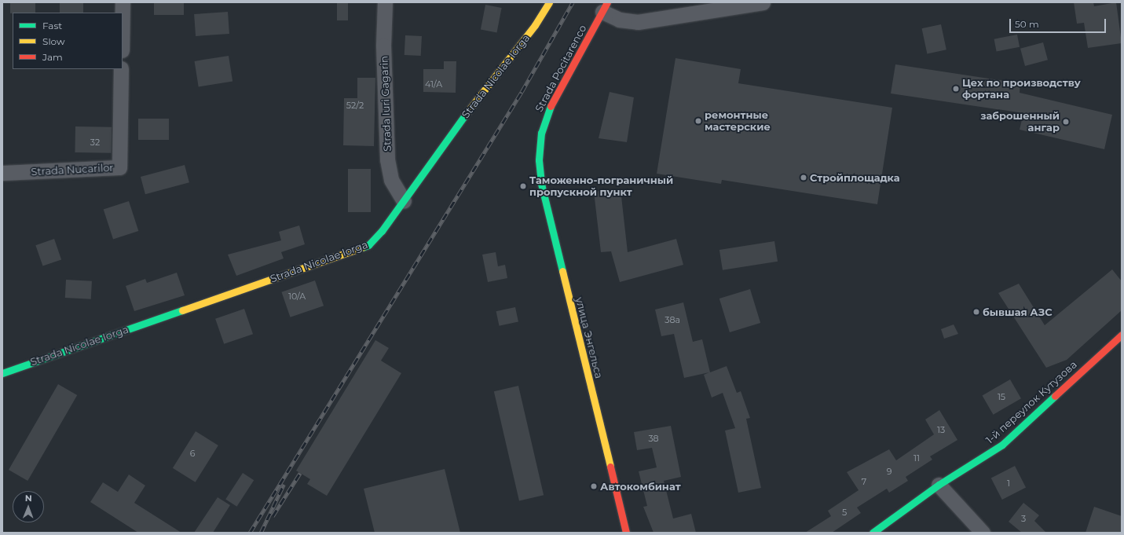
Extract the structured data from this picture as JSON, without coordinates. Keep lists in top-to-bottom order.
{
  "streets": {
    "street": [
      "Strada Pocitarenco",
      "Strada Nicolae Iorga",
      "Strada Iuri Gagarin",
      "Strada Nucarilor",
      "улица Энгельса",
      "1-й переулок Кутузова"
    ]
  },
  "crossings": [
    ["Strada Pocitarenco", "улица Энгельса"],
    ["Strada Nicolae Iorga", "Strada Iuri Gagarin"]
  ],
  "places": [
    "Цех по производству фортана",
    "ремонтные мастерские",
    "заброшенный ангар",
    "Стройплощадка",
    "Таможенно-пограничный пропускной пункт",
    "бывшая АЗС",
    "Автокомбинат"
  ],
  "house_numbers": [
    "41/A",
    "52/2",
    "32",
    "10/A",
    "38а",
    "15",
    "13",
    "38",
    "6",
    "11",
    "9",
    "7",
    "1",
    "5",
    "3"
  ],
  "legend": ["Fast", "Slow", "Jam"],
  "scale_bar": "50 m",
  "north": "top"
}
